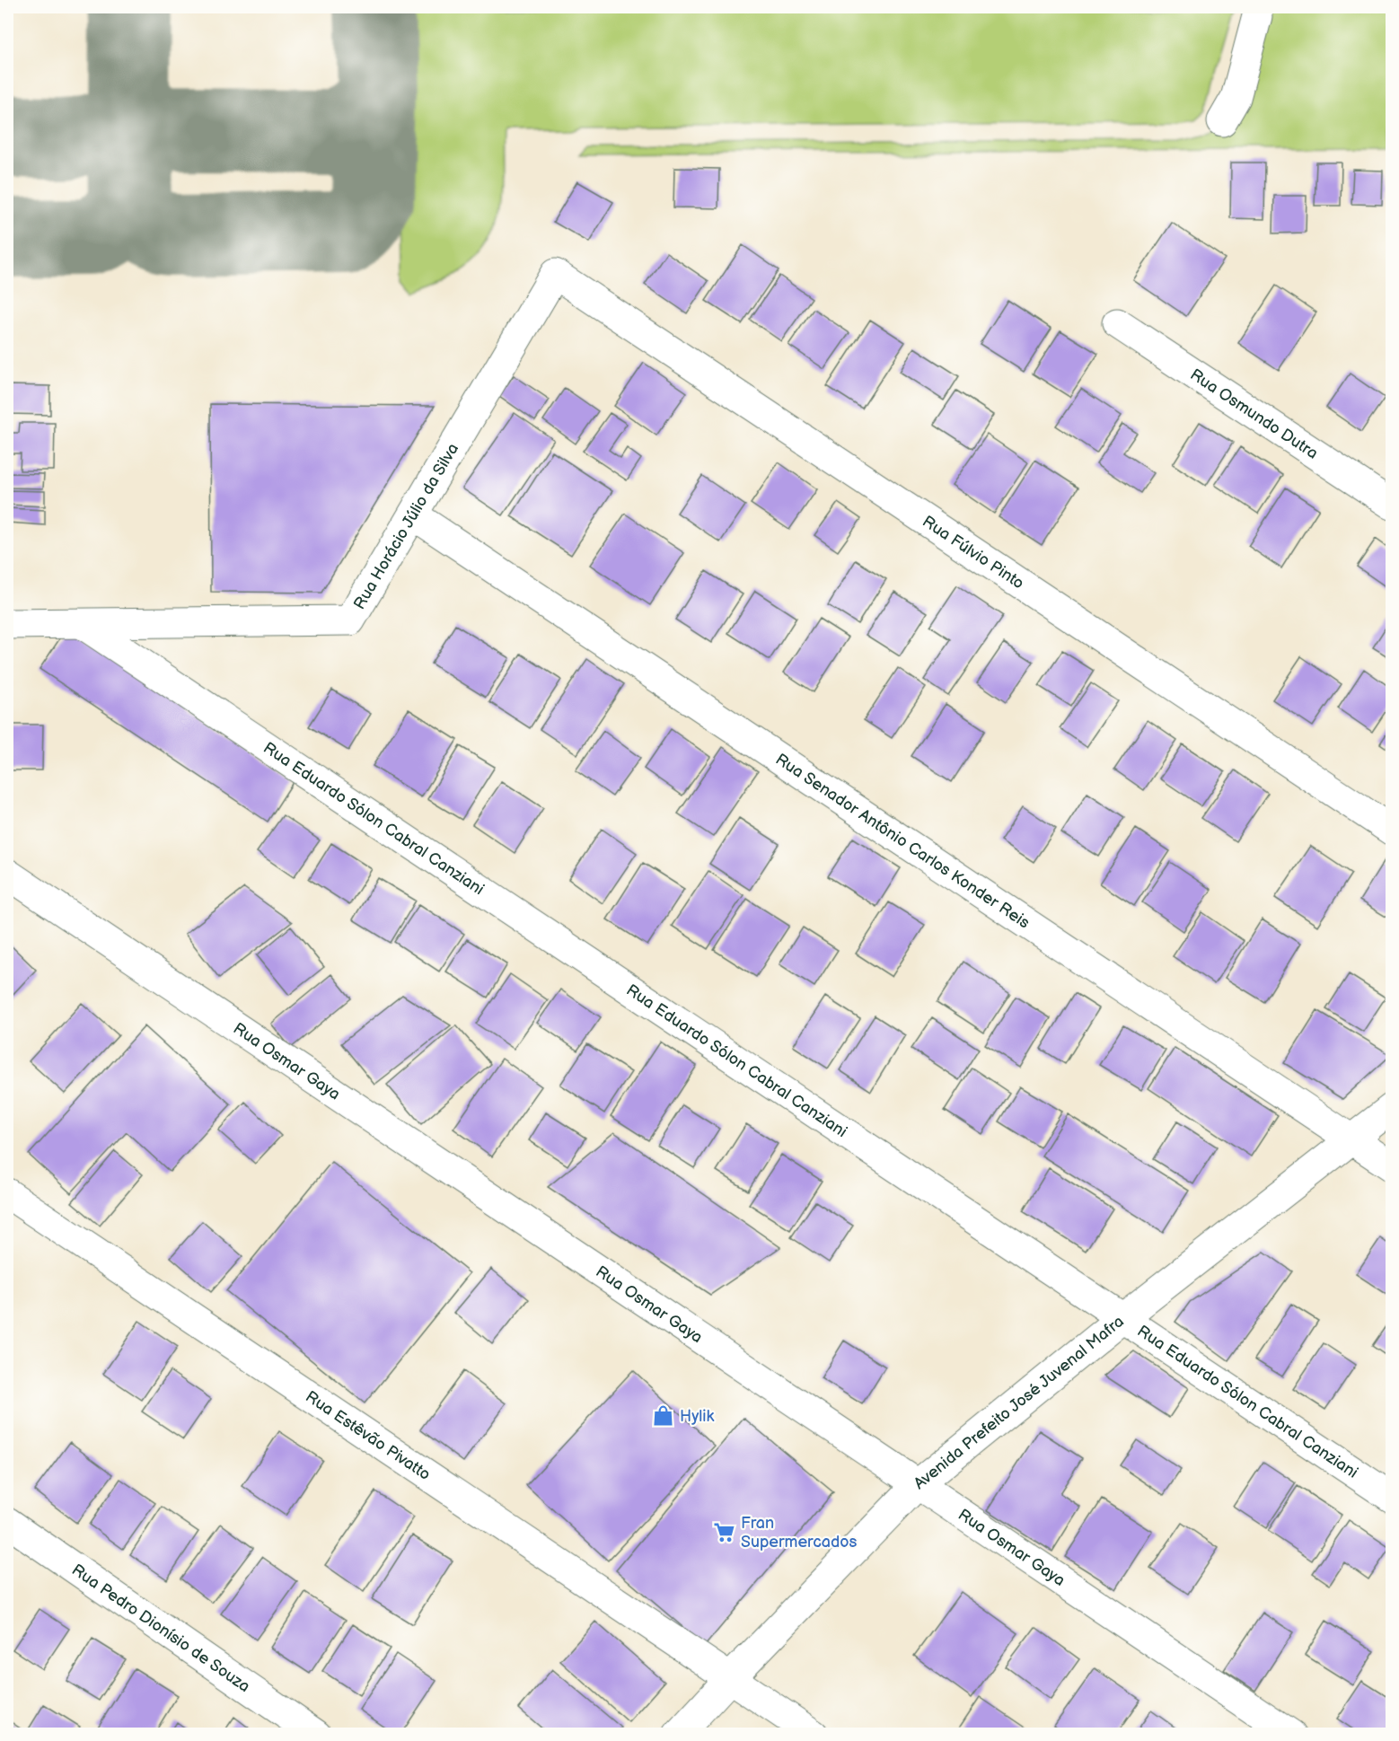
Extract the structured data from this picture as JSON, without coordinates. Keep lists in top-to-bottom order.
{
  "streets": {
    "street": [
      "Rua Osmundo Dutra",
      "Rua Horácio Júlio da Silva",
      "Rua Fúlvio Pinto",
      "Rua Eduardo Sólon Cabral Canziani",
      "Rua Senador Antônio Carlos Konder Reis",
      "Rua Osmar Gaya",
      "Avenida Prefeito José Juvenal Mafra",
      "Rua Estêvão Pivatto",
      "Rua Pedro Dionísio de Souza"
    ]
  },
  "crossings": [
    ["Rua Horácio Júlio da Silva", "Rua Fúlvio Pinto"],
    ["Rua Horácio Júlio da Silva", "Rua Eduardo Sólon Cabral Canziani"],
    ["Rua Horácio Júlio da Silva", "Rua Senador Antônio Carlos Konder Reis"],
    ["Rua Eduardo Sólon Cabral Canziani", "Avenida Prefeito José Juvenal Mafra"],
    ["Rua Senador Antônio Carlos Konder Reis", "Avenida Prefeito José Juvenal Mafra"],
    ["Rua Osmar Gaya", "Avenida Prefeito José Juvenal Mafra"],
    ["Avenida Prefeito José Juvenal Mafra", "Rua Estêvão Pivatto"]
  ],
  "places": {
    "shop": ["Hylik"],
    "supermarket": ["Fran Supermercados"]
  }
}
